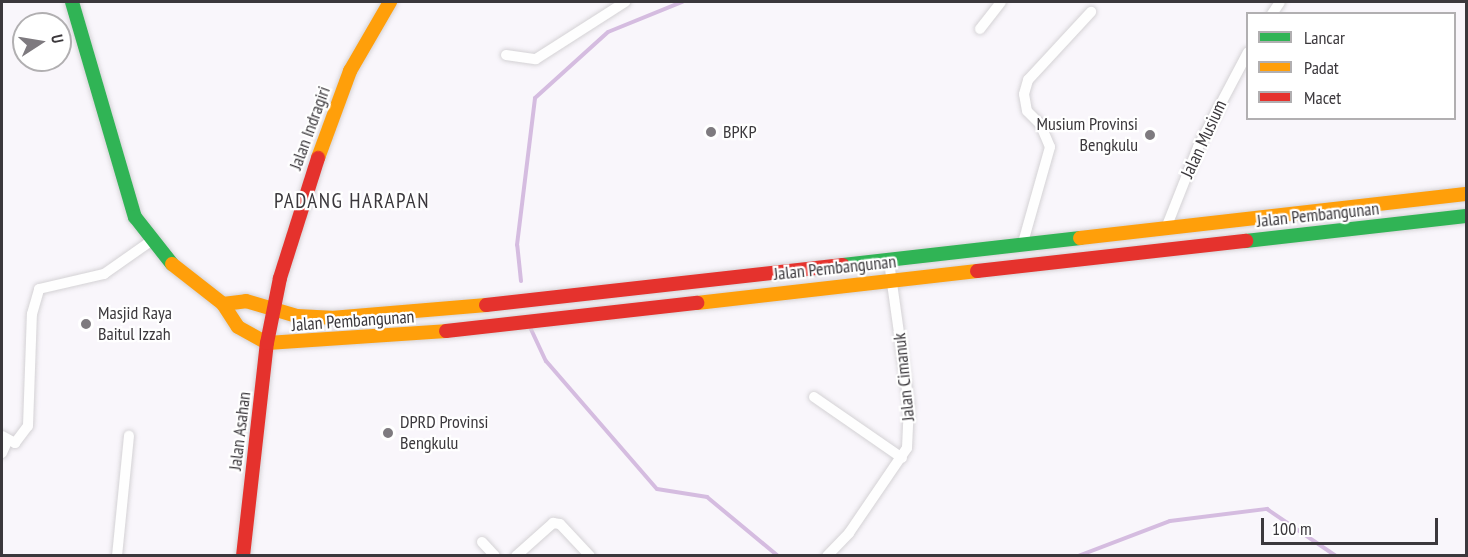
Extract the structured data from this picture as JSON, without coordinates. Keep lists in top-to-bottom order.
{
  "streets": {
    "main road": ["Jalan Indragiri", "Jalan Pembangunan", "Jalan Asahan"],
    "street": ["Jalan Musium", "Jalan Cimanuk"]
  },
  "crossings": [
    ["Jalan Indragiri", "Jalan Pembangunan"],
    ["Jalan Indragiri", "Jalan Asahan"],
    ["Jalan Musium", "Jalan Pembangunan"],
    ["Jalan Pembangunan", "Jalan Cimanuk"],
    ["Jalan Pembangunan", "Jalan Asahan"]
  ],
  "districts": ["PADANG HARAPAN"],
  "places": [
    "BPKP",
    "Musium Provinsi Bengkulu",
    "Masjid Raya Baitul Izzah",
    "DPRD Provinsi Bengkulu"
  ],
  "legend": ["Lancar", "Padat", "Macet"],
  "scale_bar": "100 m",
  "north": "right"
}
